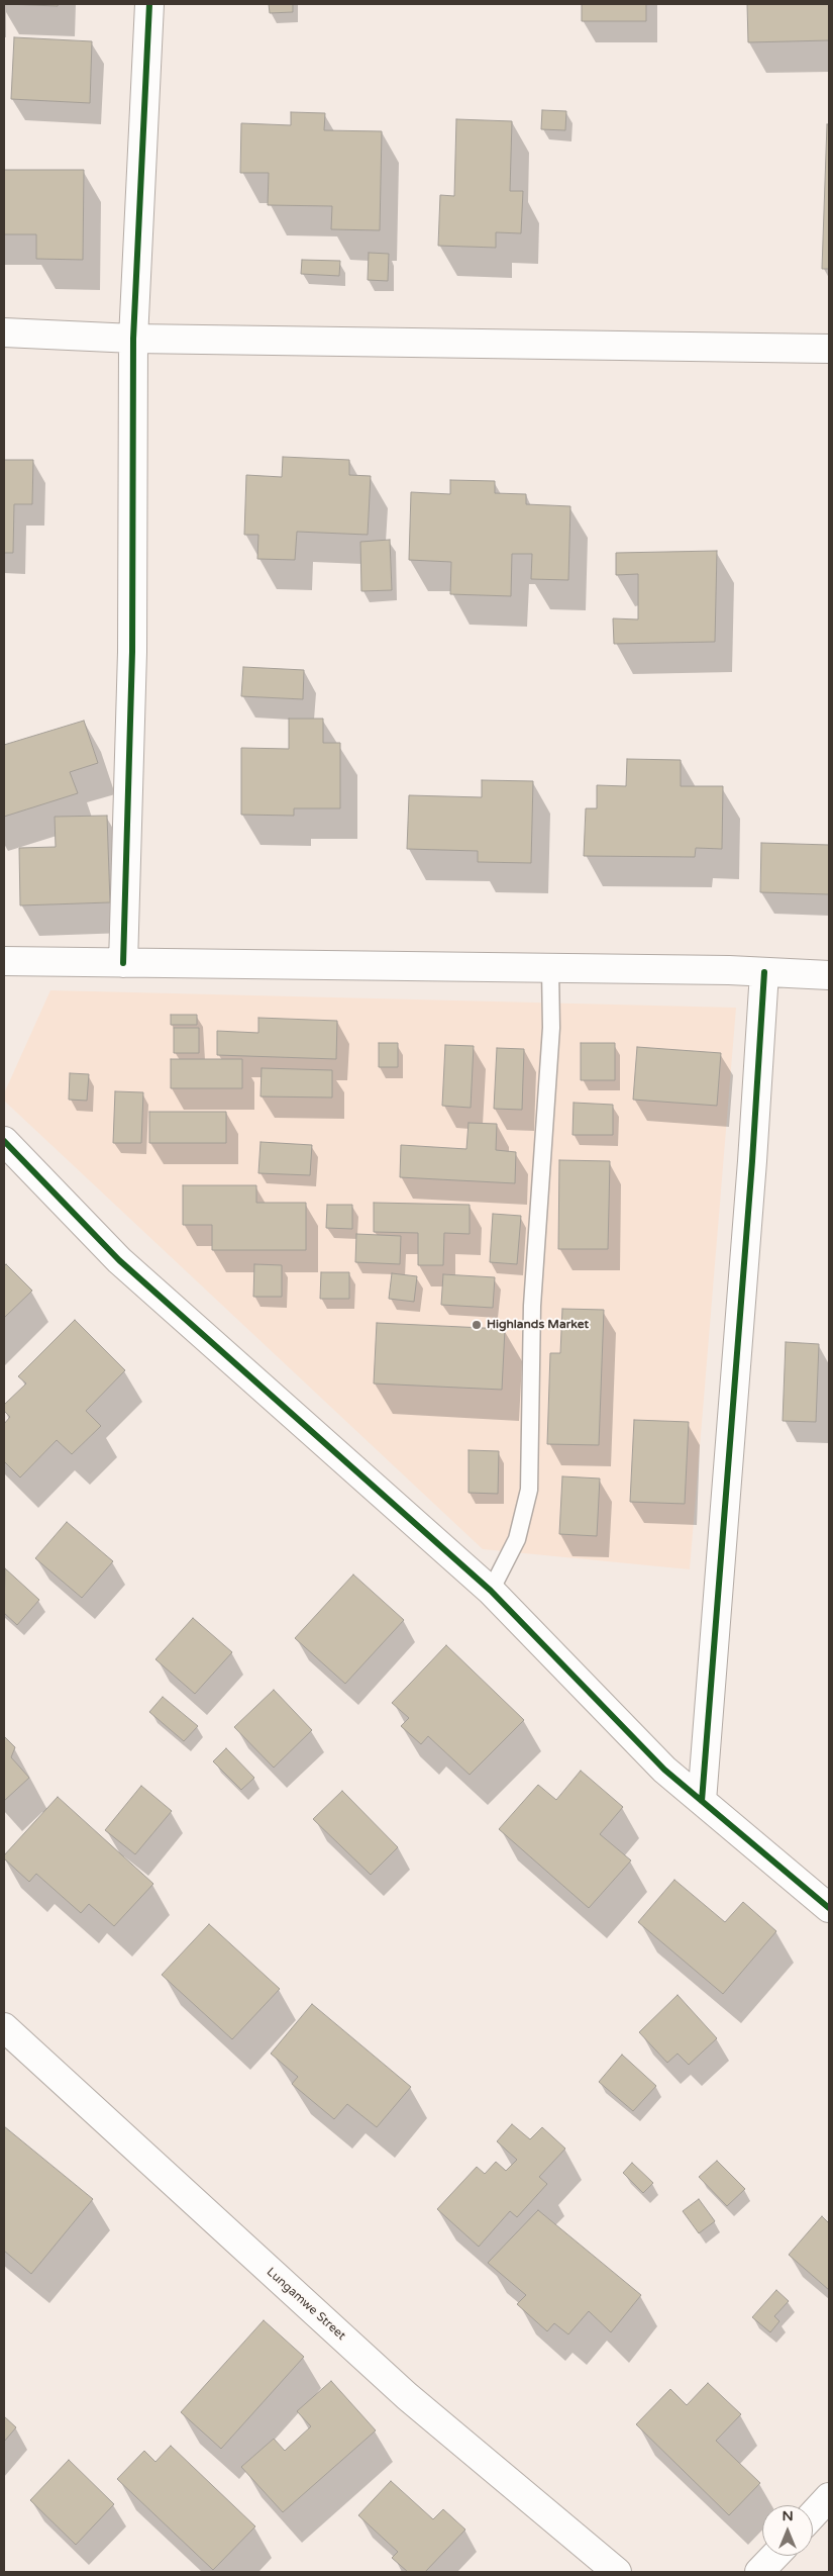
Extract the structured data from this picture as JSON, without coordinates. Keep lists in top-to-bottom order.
{
  "streets": {
    "street": ["Lungamwe Street"]
  },
  "places": ["Highlands Market"],
  "north": "top"
}
